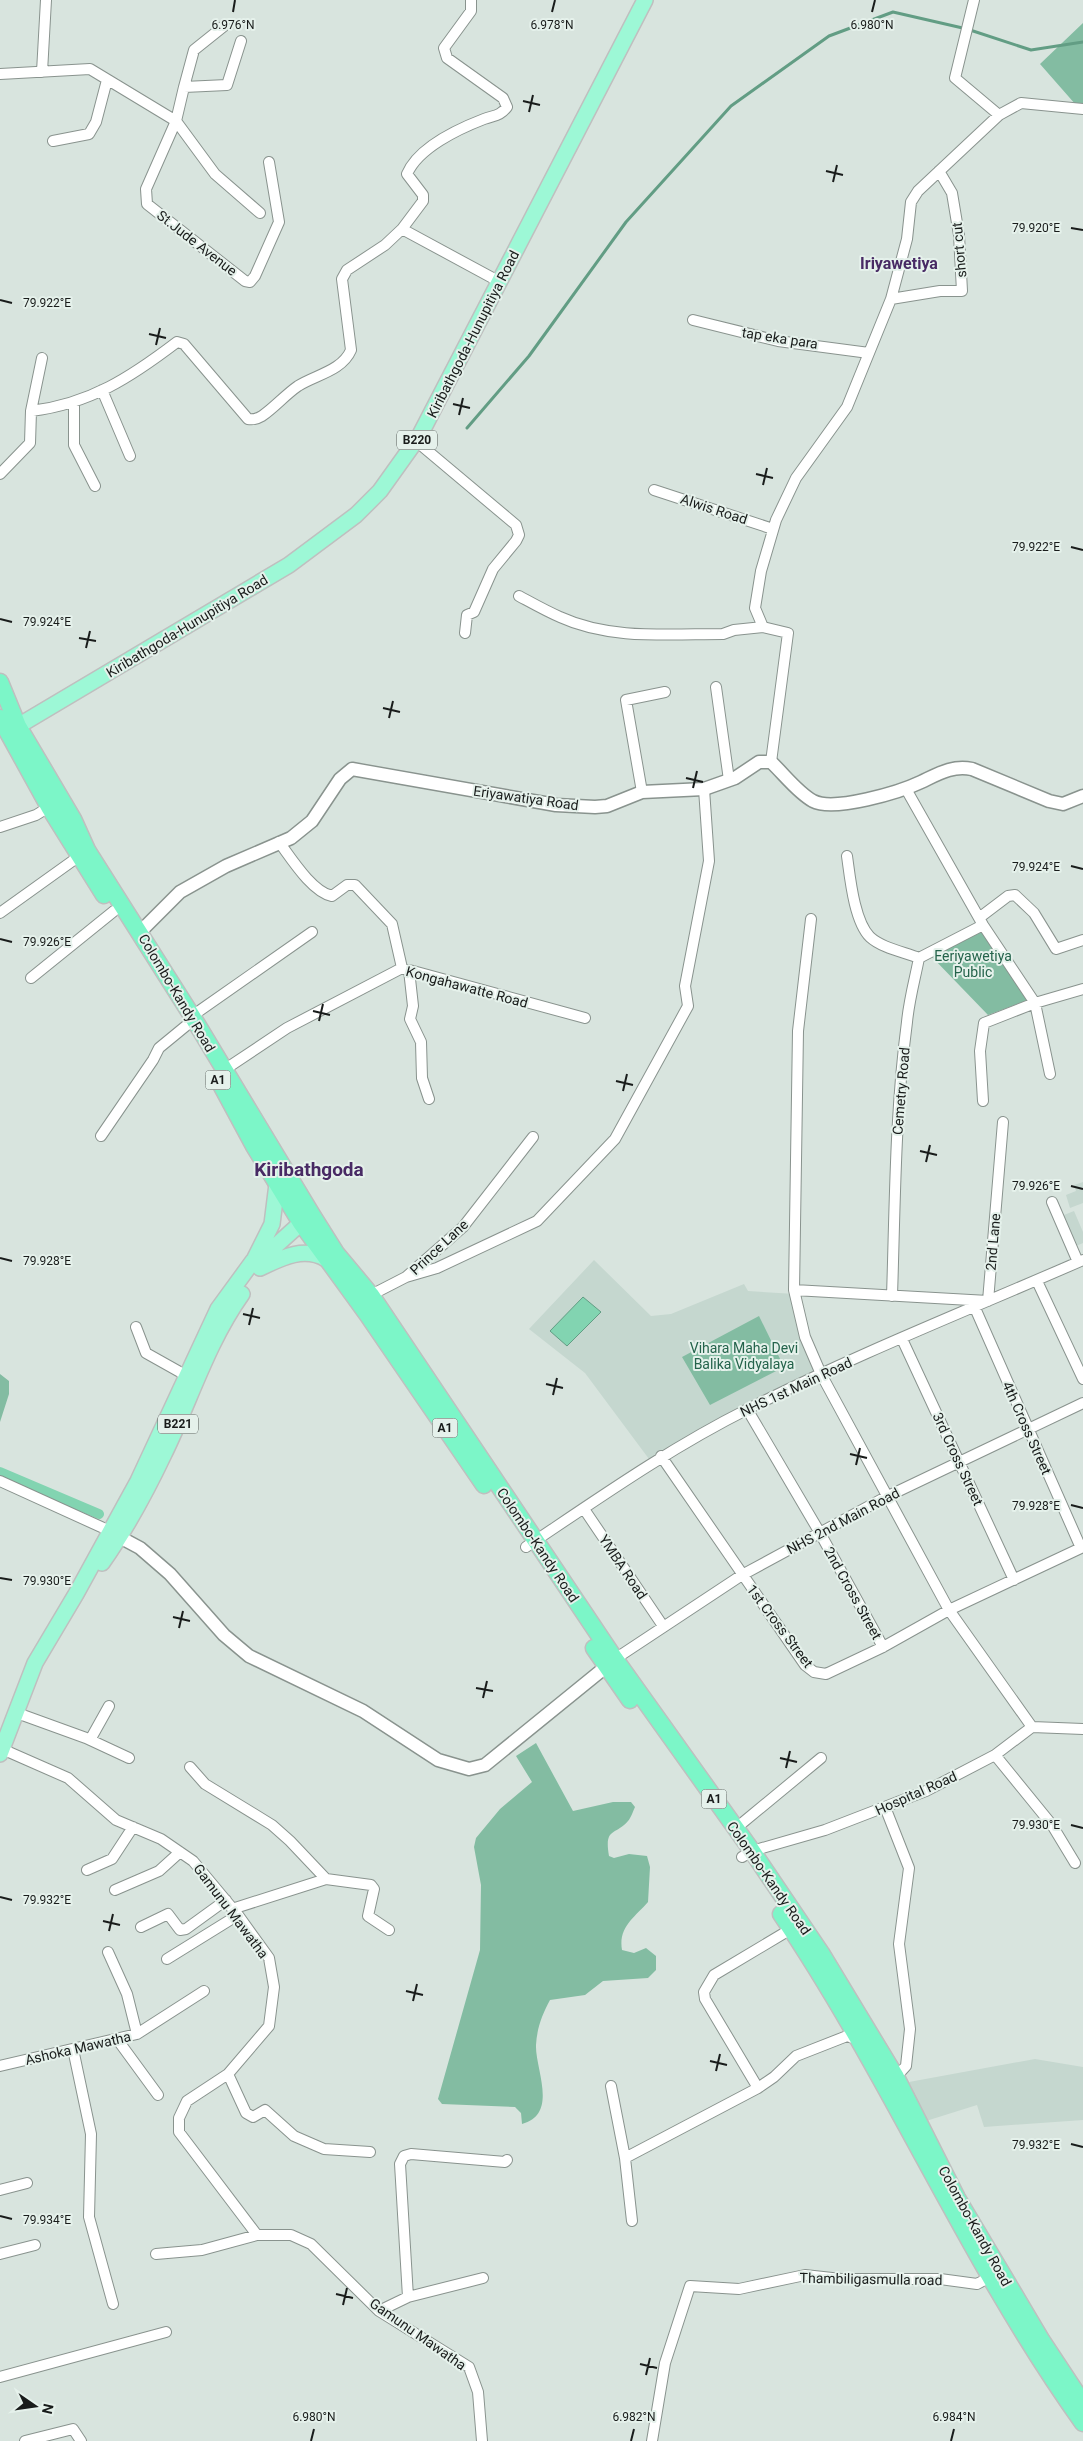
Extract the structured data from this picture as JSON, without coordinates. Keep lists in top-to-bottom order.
{
  "streets": {
    "highway": ["Colombo-Kandy Road", "A1"],
    "main road": ["Kiribathgoda-Hunupitiya Road", "B220", "B221"],
    "street": [
      "St.Jude Avenue",
      "short cut",
      "tap eka para",
      "Alwis Road",
      "Eriyawatiya Road",
      "Kongahawatte Road",
      "Cemetry Road",
      "2nd Lane",
      "Prince Lane",
      "NHS 1st Main Road",
      "4th Cross Street",
      "3rd Cross Street",
      "NHS 2nd Main Road",
      "YMBA Road",
      "2nd Cross Street",
      "1st Cross Street",
      "Hospital Road",
      "Gamunu Mawatha",
      "Ashoka Mawatha",
      "Thambiligasmulla road"
    ]
  },
  "crossings": [
    ["Kiribathgoda-Hunupitiya Road", "Colombo-Kandy Road"],
    ["Eriyawatiya Road", "Colombo-Kandy Road"],
    ["Kongahawatte Road", "Colombo-Kandy Road"],
    ["Colombo-Kandy Road", "Prince Lane"],
    ["Colombo-Kandy Road", "NHS 1st Main Road"],
    ["Colombo-Kandy Road", "B221"],
    ["Colombo-Kandy Road", "NHS 2nd Main Road"],
    ["Colombo-Kandy Road", "Hospital Road"],
    ["Colombo-Kandy Road", "Thambiligasmulla road"],
    ["2nd Lane", "NHS 1st Main Road"],
    ["NHS 1st Main Road", "4th Cross Street"],
    ["NHS 1st Main Road", "3rd Cross Street"],
    ["NHS 1st Main Road", "YMBA Road"],
    ["NHS 1st Main Road", "2nd Cross Street"],
    ["NHS 1st Main Road", "1st Cross Street"],
    ["B221", "Gamunu Mawatha"],
    ["4th Cross Street", "NHS 2nd Main Road"],
    ["4th Cross Street", "1st Cross Street"],
    ["3rd Cross Street", "NHS 2nd Main Road"],
    ["3rd Cross Street", "1st Cross Street"],
    ["NHS 2nd Main Road", "YMBA Road"],
    ["NHS 2nd Main Road", "2nd Cross Street"],
    ["NHS 2nd Main Road", "1st Cross Street"],
    ["2nd Cross Street", "1st Cross Street"]
  ],
  "districts": ["Iriyawetiya", "Kiribathgoda"],
  "parks": ["Eeriyawetiya Public", "Vihara Maha Devi Balika Vidyalaya"],
  "north": "right",
  "coordinates": [
    "6.978°N",
    "6.980°N",
    "6.976°N",
    "79.920°E",
    "79.922°E",
    "79.924°E",
    "79.926°E",
    "79.928°E",
    "79.930°E",
    "79.932°E",
    "79.934°E",
    "6.982°N",
    "6.984°N"
  ]
}
